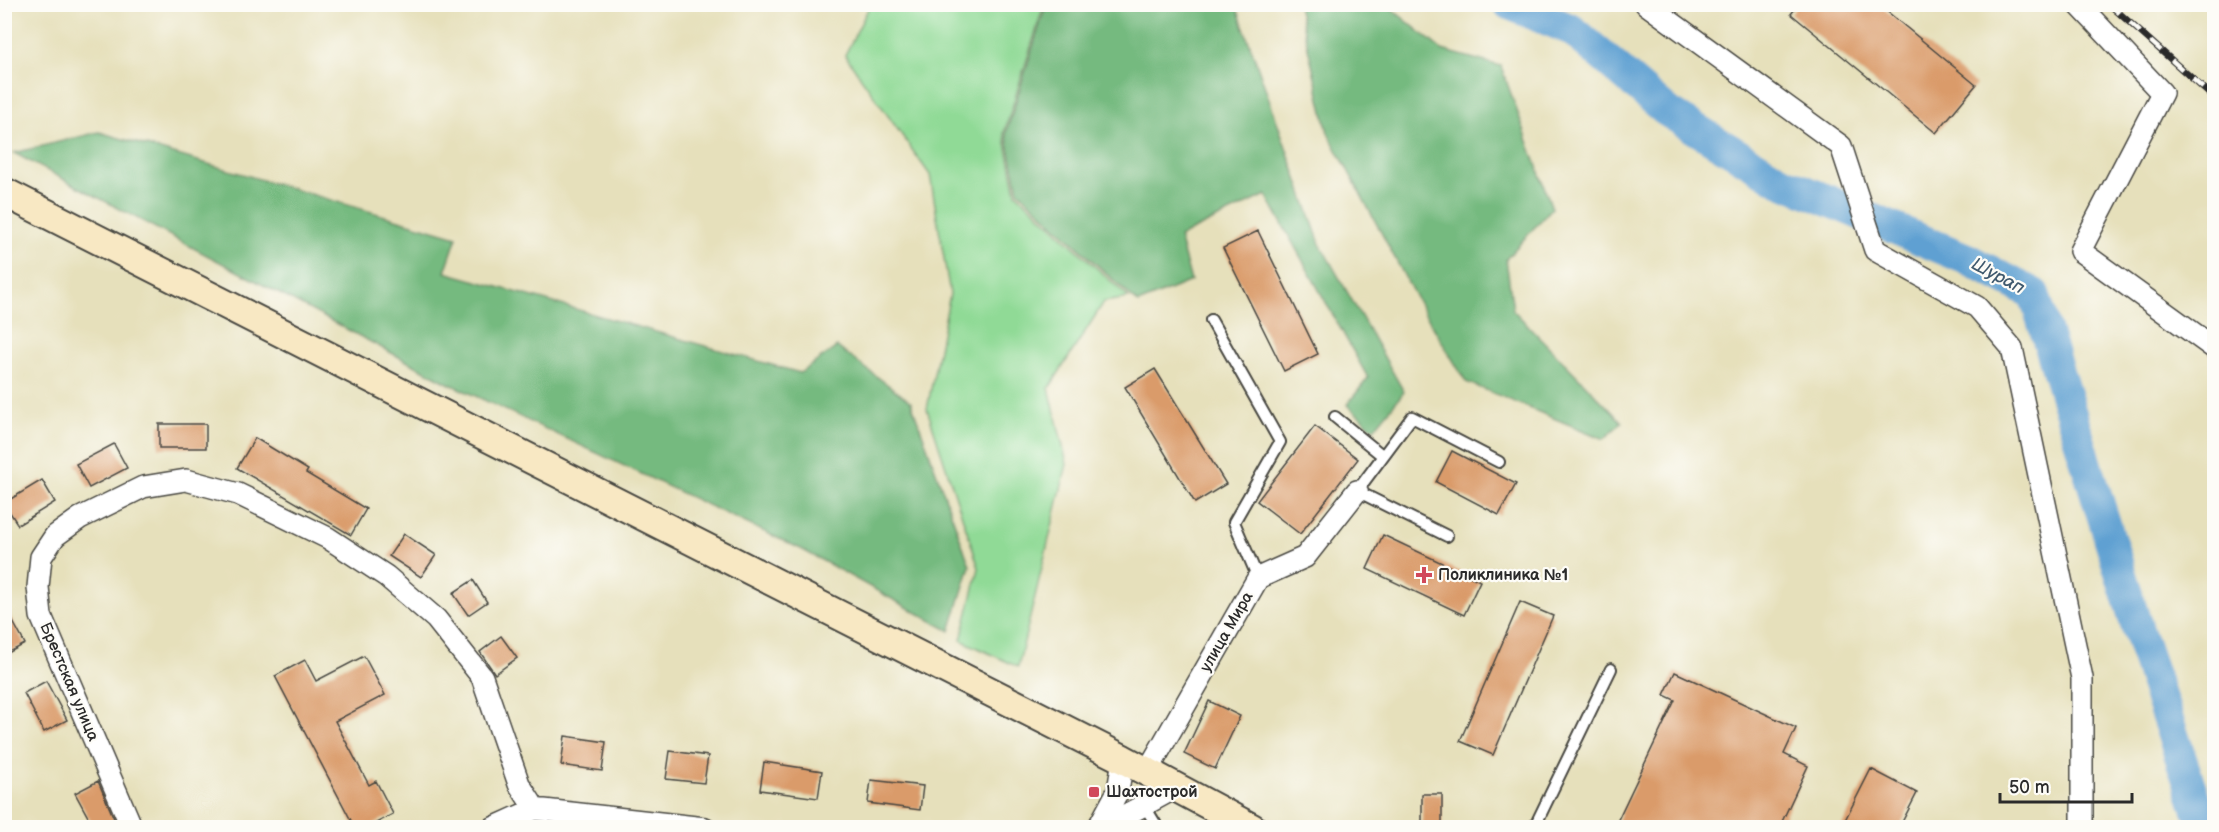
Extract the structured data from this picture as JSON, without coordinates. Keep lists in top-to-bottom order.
{
  "streets": {
    "street": ["улица Мира", "Брестская улица"]
  },
  "water": ["Шурап"],
  "places": {
    "health": ["Поликлиника №1"],
    "transit": ["Шахтострой"]
  },
  "scale_bar": "50 m"
}
